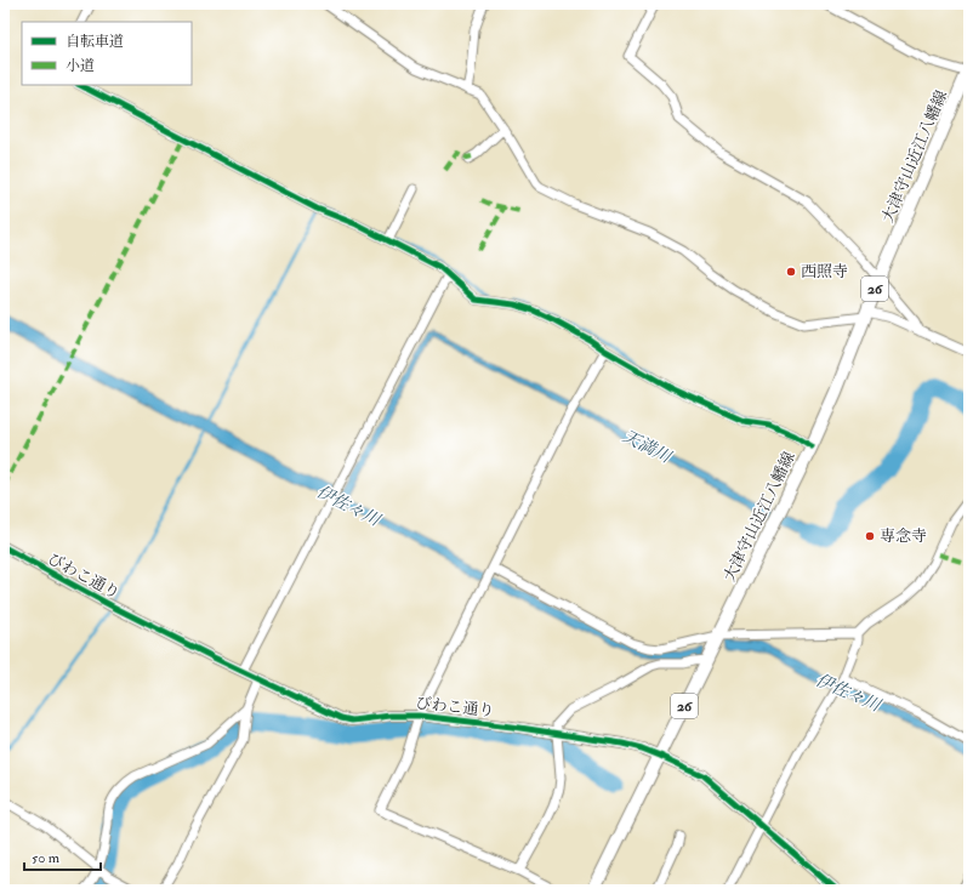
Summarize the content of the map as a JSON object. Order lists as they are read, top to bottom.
{
  "streets": {
    "main road": ["大津守山近江八幡線", "26"],
    "street": ["びわこ通り"]
  },
  "crossings": [
    ["大津守山近江八幡線", "びわこ通り"]
  ],
  "water": ["天満川", "伊佐々川"],
  "places": ["西照寺", "専念寺"],
  "legend": ["自転車道", "小道"],
  "scale_bar": "50 m"
}
